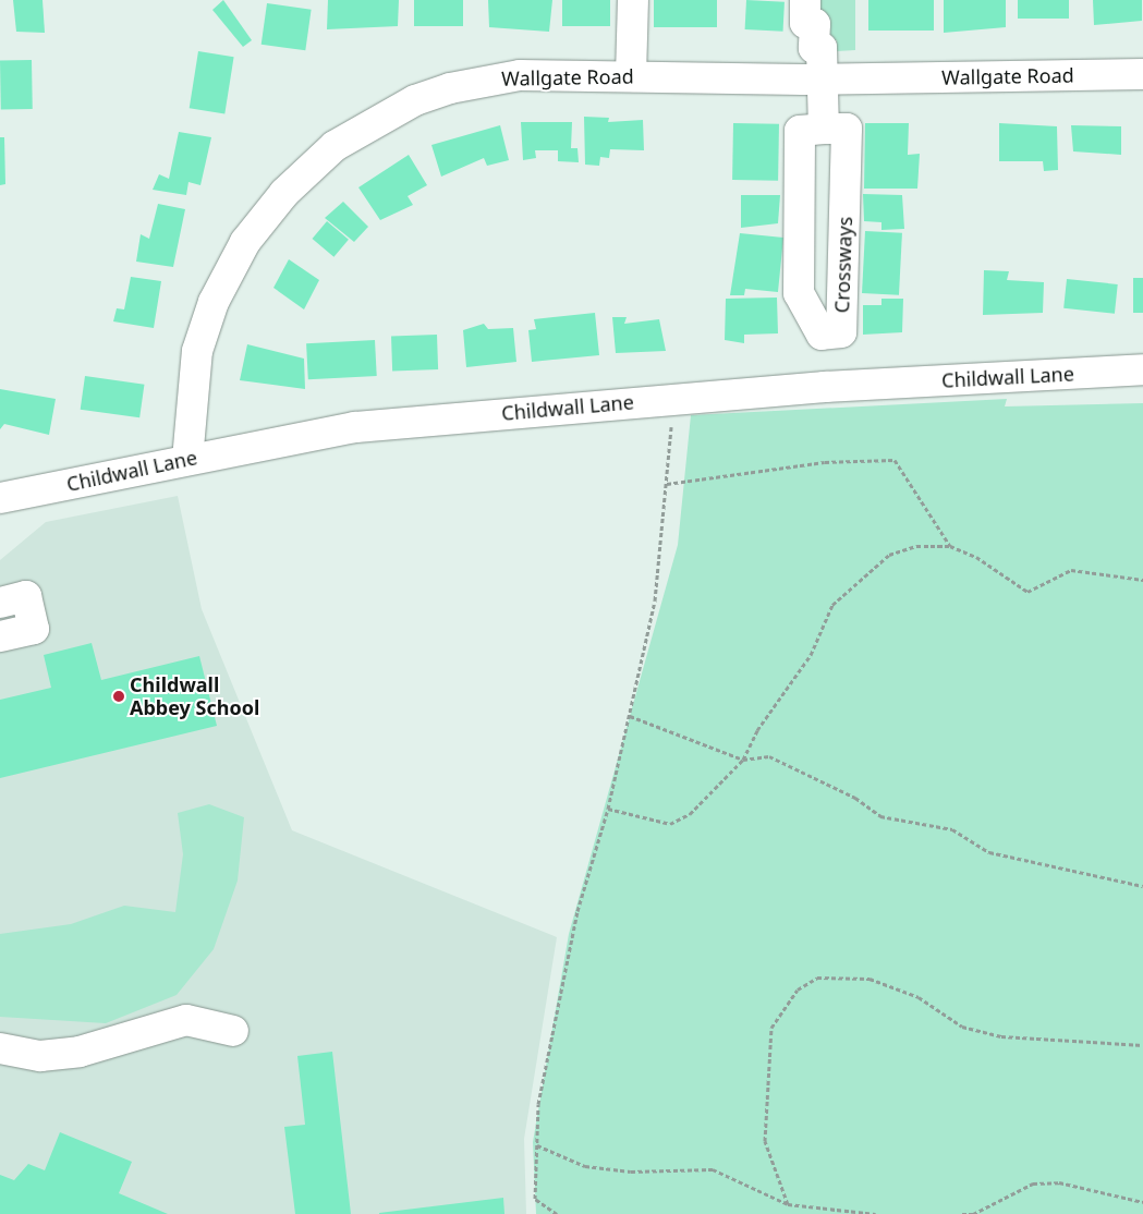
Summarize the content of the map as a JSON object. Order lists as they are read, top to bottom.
{
  "streets": {
    "street": ["Wallgate Road", "Crossways", "Childwall Lane"]
  },
  "crossings": [
    ["Wallgate Road", "Childwall Lane"]
  ],
  "places": ["Childwall Abbey School"]
}
